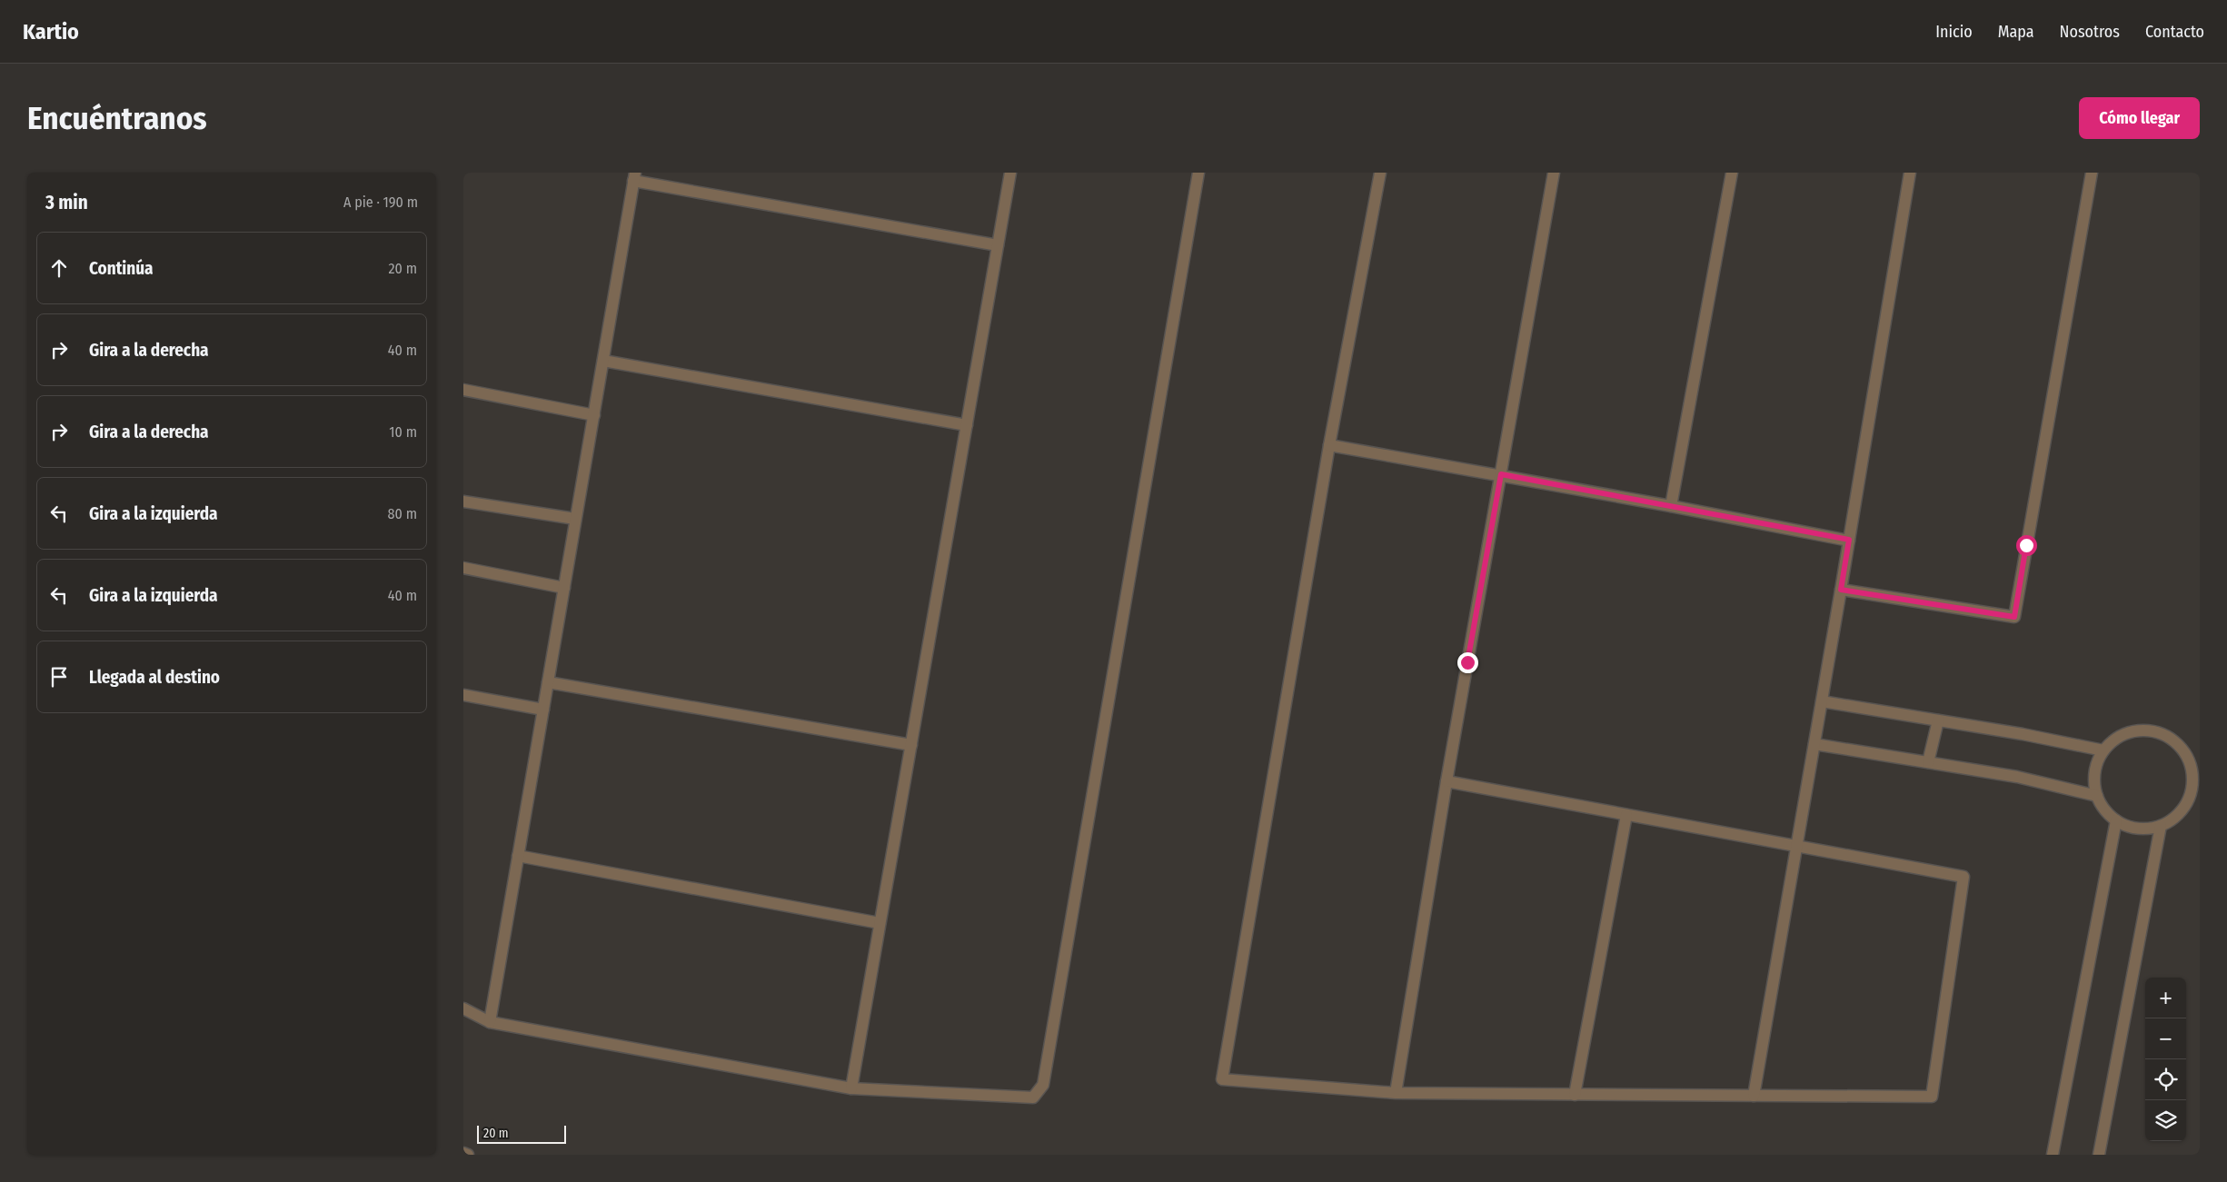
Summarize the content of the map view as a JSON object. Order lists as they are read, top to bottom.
{
  "scale_bar": "20 m",
  "page": {
    "header": "Kartio",
    "nav": [
      "Inicio",
      "Mapa",
      "Nosotros",
      "Contacto"
    ],
    "buttons": "Cómo llegar",
    "title": "Encuéntranos",
    "heading": ["3 min", "A pie · 190 m"],
    "list": [
      ["Continúa", "20 m"],
      ["Gira a la derecha", "40 m"],
      ["Gira a la derecha", "10 m"],
      ["Gira a la izquierda", "80 m"],
      ["Gira a la izquierda", "40 m"],
      "Llegada al destino"
    ],
    "map_buttons": ["+", "−"],
    "scale": "20 m"
  }
}
